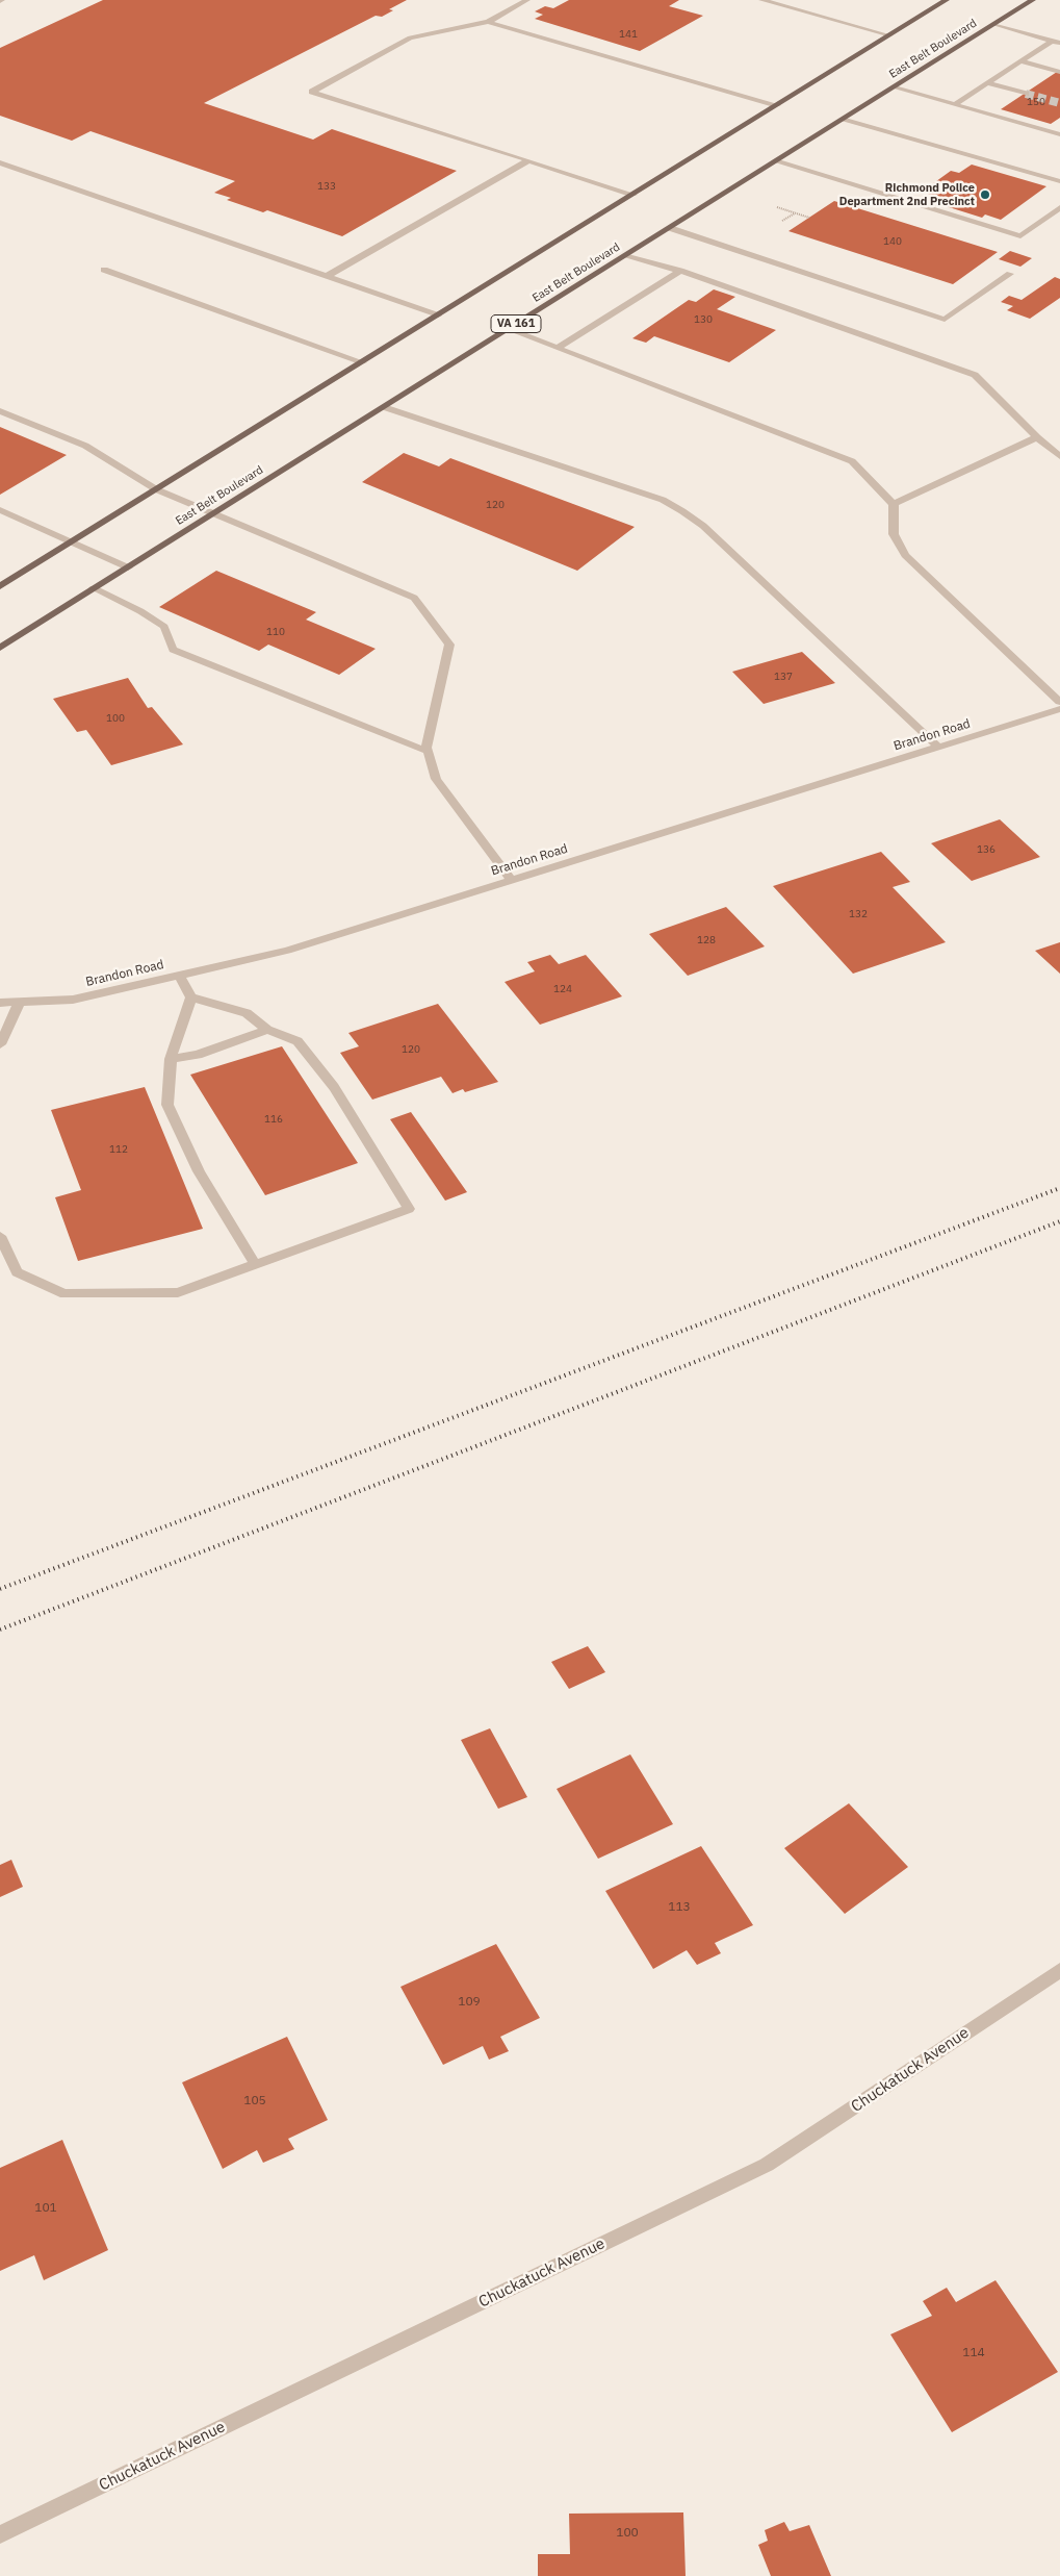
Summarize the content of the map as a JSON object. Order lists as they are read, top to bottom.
{
  "streets": {
    "main road": ["East Belt Boulevard", "VA 161"],
    "street": ["Brandon Road", "Chuckatuck Avenue"]
  },
  "places": ["Richmond Police Department 2nd Precinct"],
  "house_numbers": [
    "141",
    "150",
    "133",
    "140",
    "130",
    "120",
    "110",
    "137",
    "100",
    "136",
    "132",
    "128",
    "124",
    "120",
    "116",
    "112",
    "113",
    "109",
    "105",
    "101",
    "114",
    "100"
  ]
}
